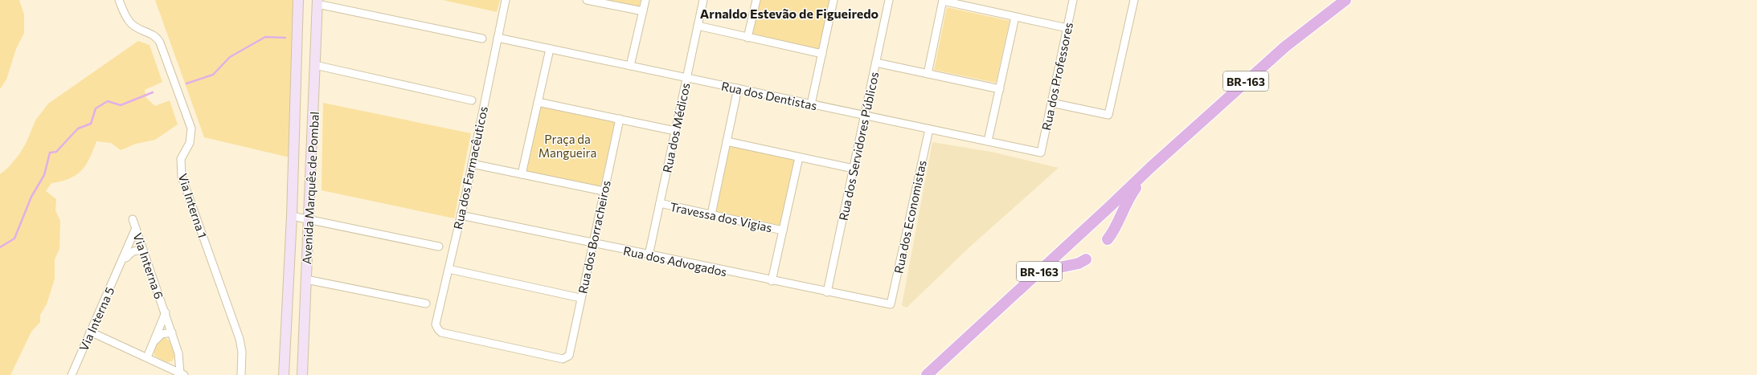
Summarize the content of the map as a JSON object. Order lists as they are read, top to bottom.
{
  "streets": {
    "highway": ["BR-163"],
    "main road": ["Avenida Marquês de Pombal"],
    "street": [
      "Rua dos Professores",
      "Rua dos Dentistas",
      "Rua dos Médicos",
      "Rua dos Servidores Públicos",
      "Rua dos Farmacêuticos",
      "Via Interna 1",
      "Travessa dos Vigias",
      "Rua dos Economistas",
      "Rua dos Borracheiros",
      "Rua dos Advogados",
      "Via Interna 6",
      "Via Interna 5"
    ]
  },
  "crossings": [
    ["Rua dos Professores", "Rua dos Dentistas"],
    ["Rua dos Dentistas", "Rua dos Médicos"],
    ["Rua dos Dentistas", "Rua dos Servidores Públicos"],
    ["Rua dos Dentistas", "Rua dos Farmacêuticos"],
    ["Rua dos Dentistas", "Rua dos Economistas"],
    ["Rua dos Médicos", "Travessa dos Vigias"],
    ["Rua dos Médicos", "Rua dos Advogados"],
    ["Rua dos Servidores Públicos", "Rua dos Advogados"],
    ["Rua dos Farmacêuticos", "Rua dos Borracheiros"],
    ["Rua dos Farmacêuticos", "Rua dos Advogados"],
    ["Rua dos Economistas", "Rua dos Advogados"],
    ["Rua dos Borracheiros", "Rua dos Advogados"],
    ["Via Interna 6", "Via Interna 5"]
  ],
  "districts": ["Arnaldo Estevão de Figueiredo"],
  "parks": ["Praça da Mangueira"]
}
